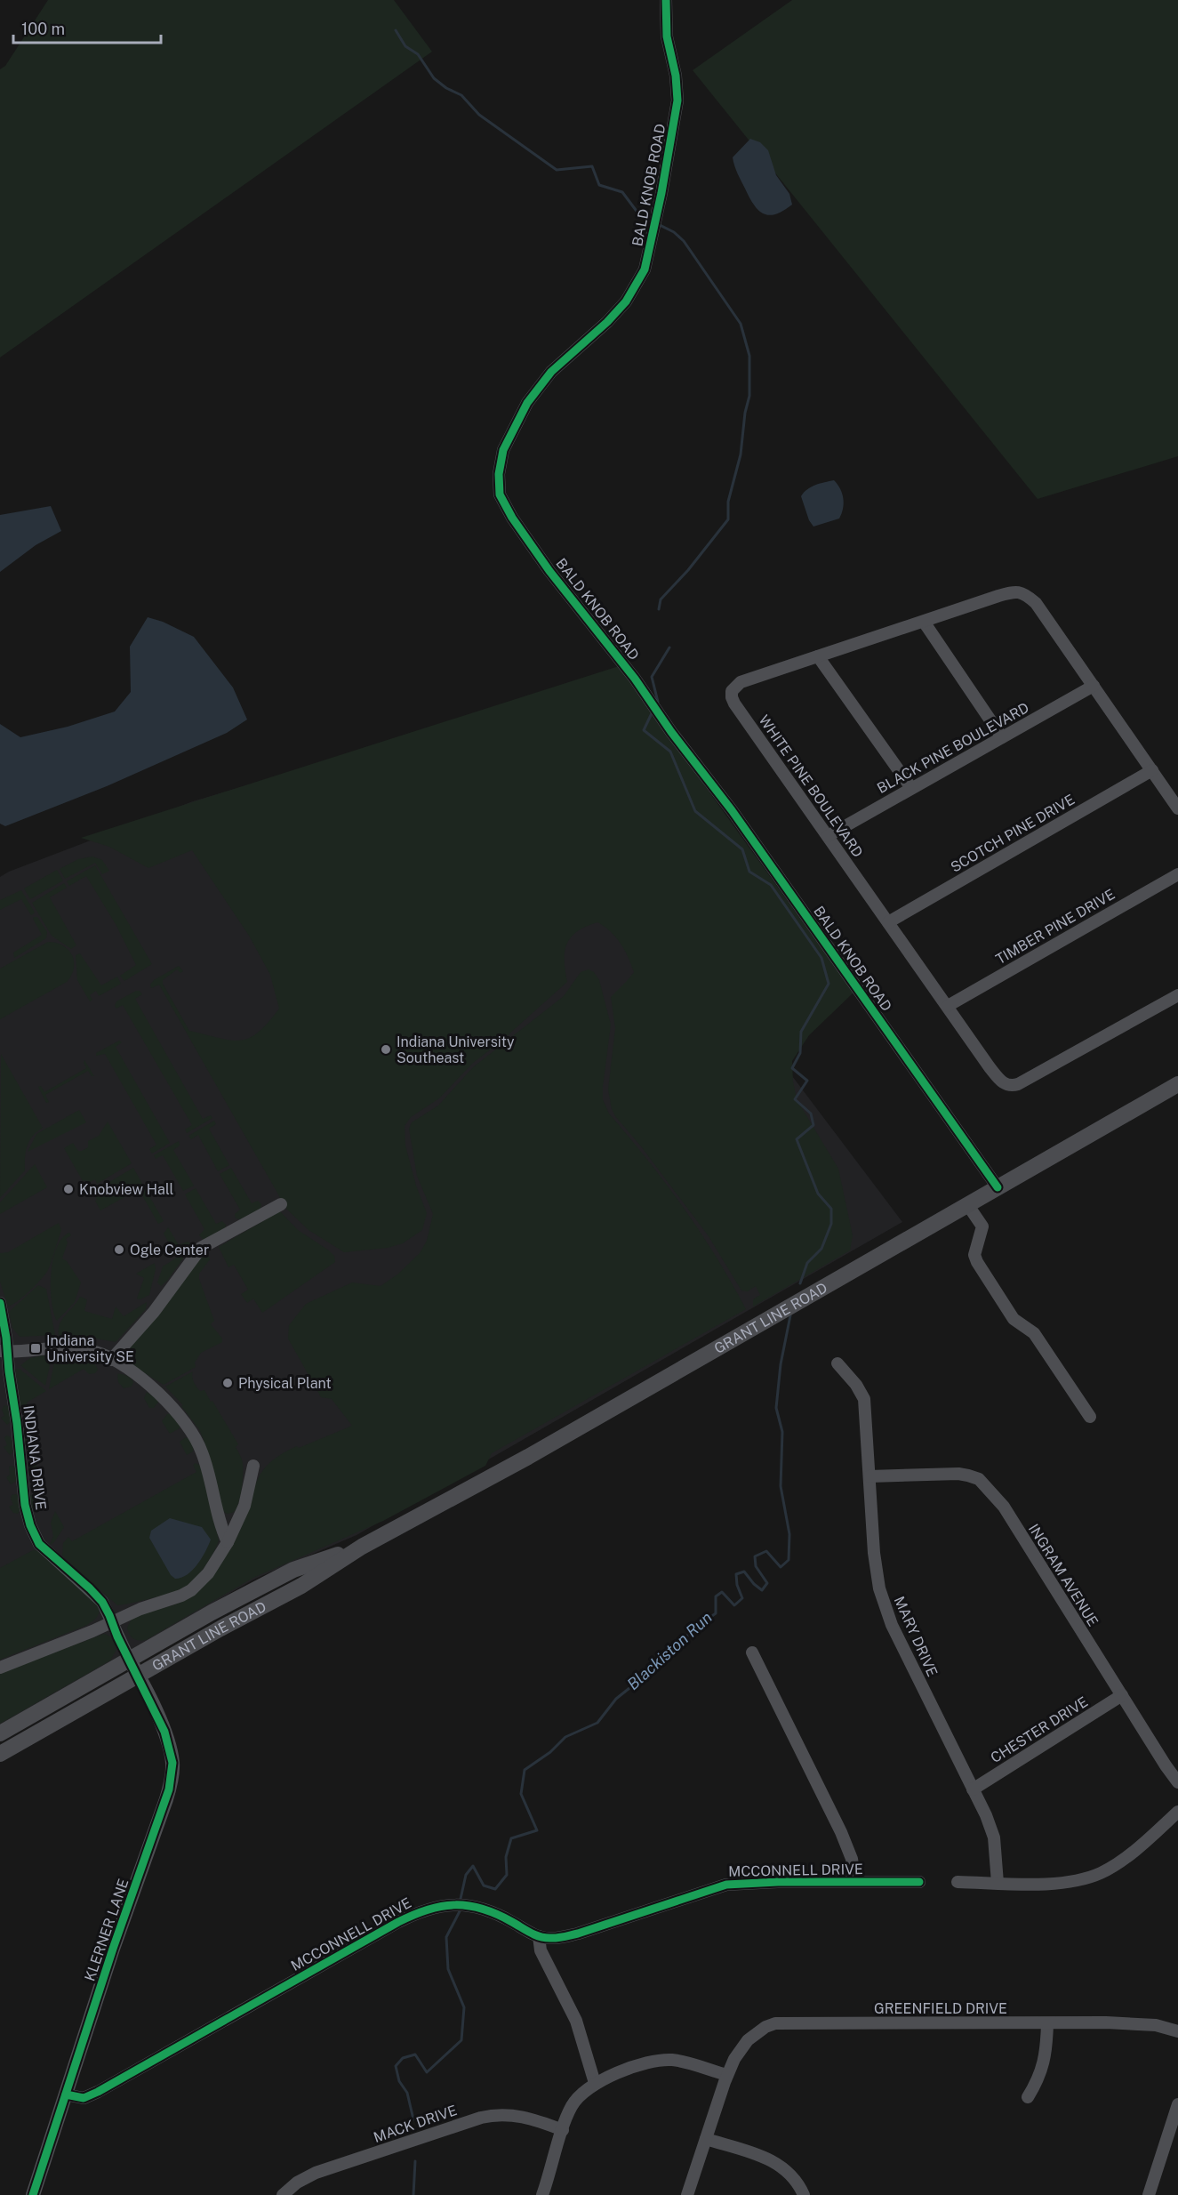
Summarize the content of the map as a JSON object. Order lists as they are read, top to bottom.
{
  "streets": {
    "main road": ["GRANT LINE ROAD"],
    "street": [
      "BALD KNOB ROAD",
      "BLACK PINE BOULEVARD",
      "WHITE PINE BOULEVARD",
      "SCOTCH PINE DRIVE",
      "TIMBER PINE DRIVE",
      "INDIANA DRIVE",
      "INGRAM AVENUE",
      "MARY DRIVE",
      "CHESTER DRIVE",
      "MCCONNELL DRIVE",
      "KLERNER LANE",
      "GREENFIELD DRIVE",
      "MACK DRIVE"
    ]
  },
  "crossings": [
    ["BALD KNOB ROAD", "GRANT LINE ROAD"],
    ["BLACK PINE BOULEVARD", "WHITE PINE BOULEVARD"],
    ["WHITE PINE BOULEVARD", "SCOTCH PINE DRIVE"],
    ["WHITE PINE BOULEVARD", "TIMBER PINE DRIVE"],
    ["GRANT LINE ROAD", "INDIANA DRIVE"],
    ["GRANT LINE ROAD", "KLERNER LANE"],
    ["INDIANA DRIVE", "KLERNER LANE"],
    ["INGRAM AVENUE", "MARY DRIVE"],
    ["INGRAM AVENUE", "CHESTER DRIVE"],
    ["MARY DRIVE", "CHESTER DRIVE"],
    ["MCCONNELL DRIVE", "KLERNER LANE"]
  ],
  "water": ["Blackiston Run"],
  "places": {
    "other": [
      "Indiana University Southeast",
      "Knobview Hall",
      "Ogle Center",
      "Physical Plant"
    ],
    "transit": ["Indiana University SE"]
  },
  "scale_bar": "100 m"
}
